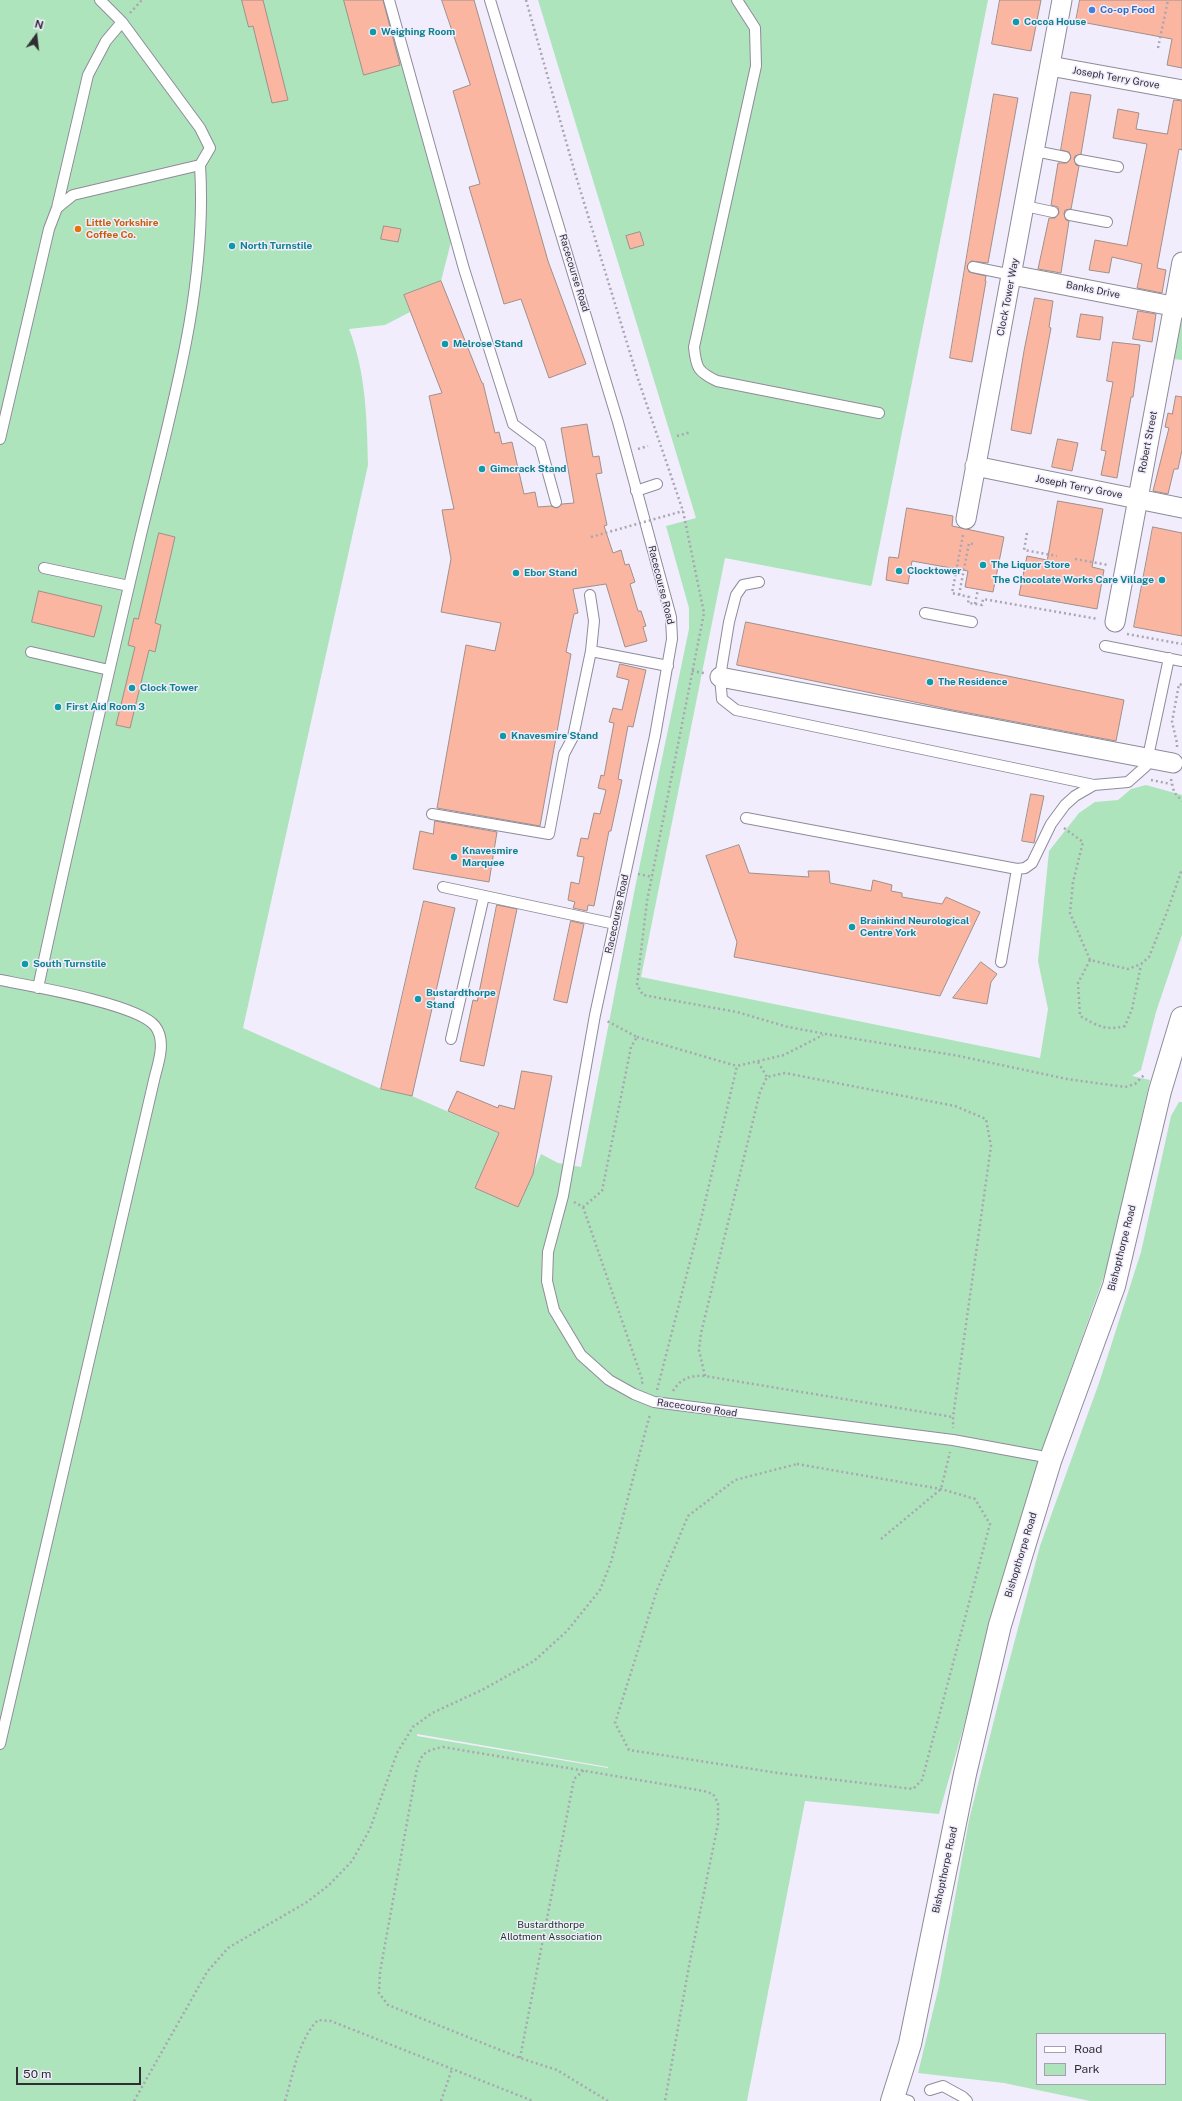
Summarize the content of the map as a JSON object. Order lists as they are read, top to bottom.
{
  "streets": {
    "street": [
      "Joseph Terry Grove",
      "Banks Drive",
      "Clock Tower Way",
      "Robert Street",
      "Bishopthorpe Road"
    ],
    "lane": ["Racecourse Road"]
  },
  "crossings": [
    ["Joseph Terry Grove", "Clock Tower Way"],
    ["Joseph Terry Grove", "Robert Street"],
    ["Racecourse Road", "Bishopthorpe Road"],
    ["Banks Drive", "Clock Tower Way"],
    ["Banks Drive", "Robert Street"]
  ],
  "parks": ["Bustardthorpe Allotment Association"],
  "places": [
    "Co-op Food",
    "Cocoa House",
    "Weighing Room",
    "Little Yorkshire Coffee Co.",
    "North Turnstile",
    "Melrose Stand",
    "Gimcrack Stand",
    "The Liquor Store",
    "Clocktower",
    "Ebor Stand",
    "The Chocolate Works Care Village",
    "The Residence",
    "Clock Tower",
    "First Aid Room 3",
    "Knavesmire Stand",
    "Knavesmire Marquee",
    "Brainkind Neurological Centre York",
    "South Turnstile",
    "Bustardthorpe Stand"
  ],
  "legend": ["Road", "Park"],
  "scale_bar": "50 m",
  "north": "top"
}
